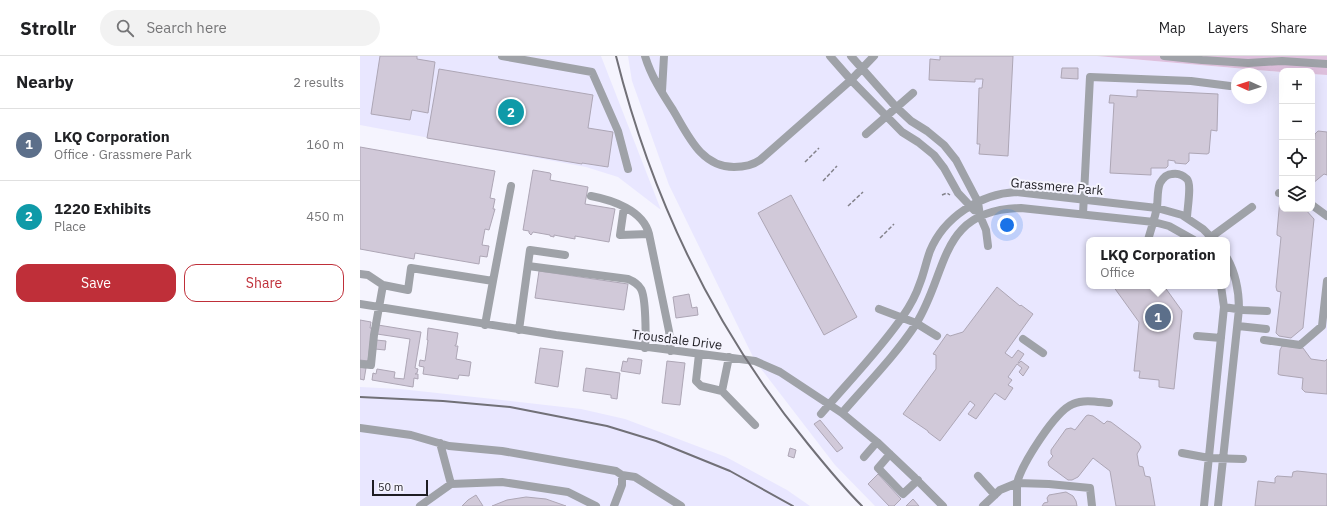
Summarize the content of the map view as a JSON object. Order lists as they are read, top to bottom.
{
  "streets": {
    "street": ["Grassmere Park", "Trousdale Drive"]
  },
  "crossings": [
    ["Grassmere Park", "Trousdale Drive"]
  ],
  "scale_bar": "50 m",
  "north": "left",
  "page": {
    "header": "Strollr",
    "search": "Search here",
    "nav": ["Map", "Layers", "Share"],
    "heading": ["Nearby", "2 results"],
    "map_buttons": ["+", "−"],
    "pins": ["2", "1"],
    "list": [
      {
        "mark": "1",
        "name": "LKQ Corporation",
        "note": "Office · Grassmere Park",
        "value": "160 m"
      },
      {
        "mark": "2",
        "name": "1220 Exhibits",
        "note": "Place",
        "value": "450 m"
      }
    ],
    "popup": ["LKQ Corporation", "Office"],
    "buttons": ["Save", "Share"],
    "scale": "50 m"
  }
}
